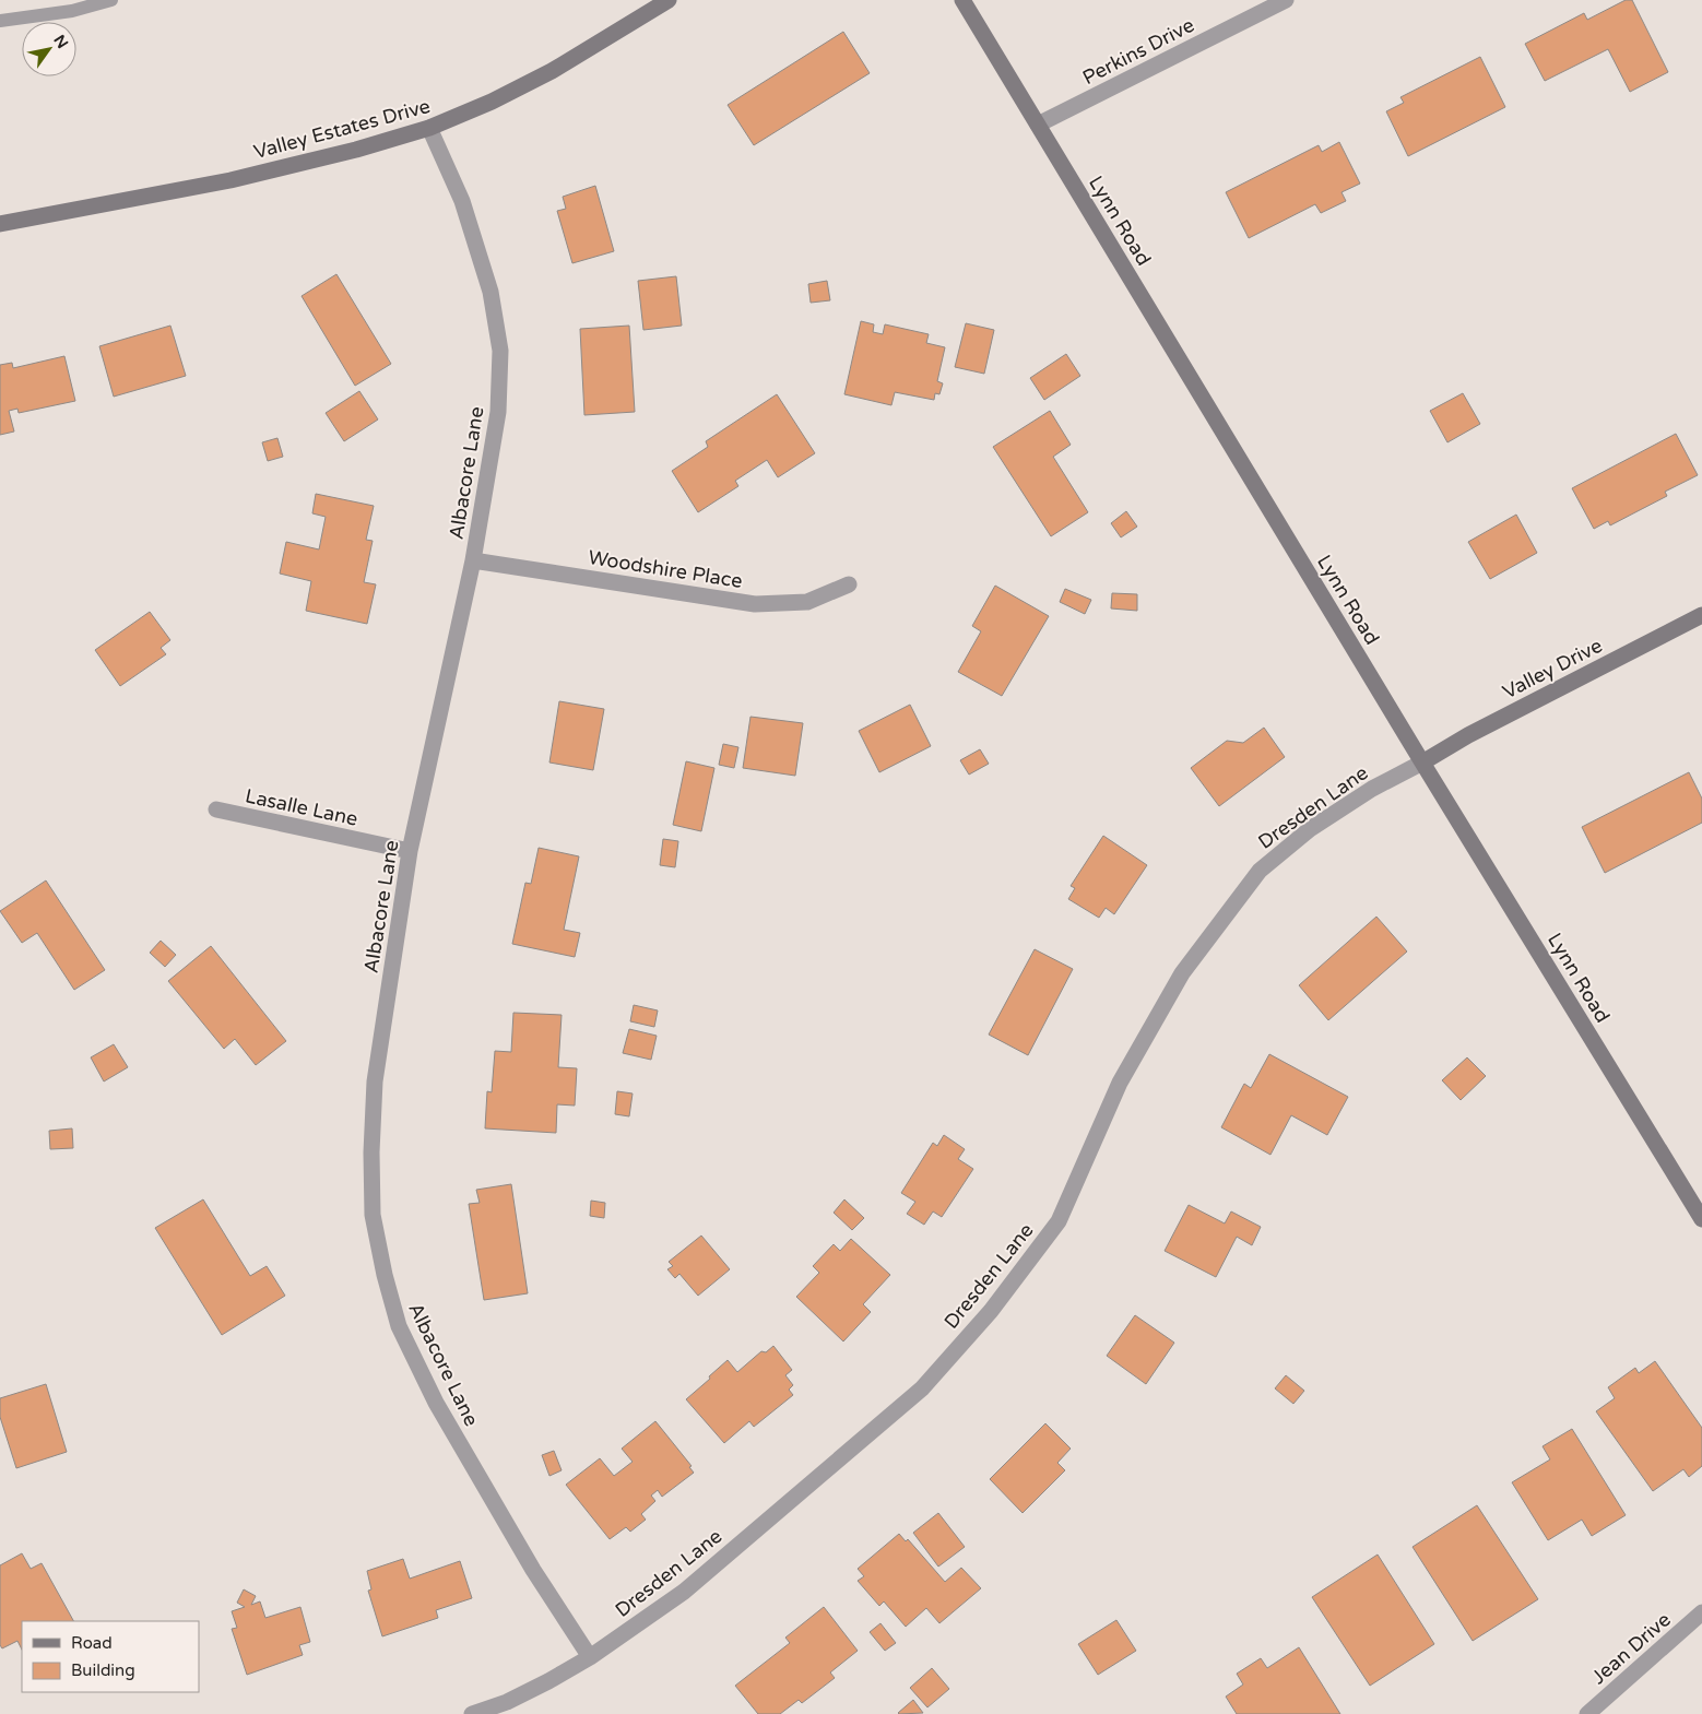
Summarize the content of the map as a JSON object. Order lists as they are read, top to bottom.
{
  "streets": {
    "main road": ["Valley Estates Drive", "Lynn Road", "Valley Drive"],
    "street": [
      "Perkins Drive",
      "Albacore Lane",
      "Woodshire Place",
      "Lasalle Lane",
      "Dresden Lane",
      "Jean Drive"
    ]
  },
  "crossings": [
    ["Perkins Drive", "Lynn Road"],
    ["Valley Estates Drive", "Albacore Lane"],
    ["Lynn Road", "Valley Drive"],
    ["Lynn Road", "Dresden Lane"],
    ["Albacore Lane", "Woodshire Place"],
    ["Albacore Lane", "Lasalle Lane"],
    ["Albacore Lane", "Dresden Lane"],
    ["Valley Drive", "Dresden Lane"]
  ],
  "legend": ["Road", "Building"],
  "north": "top right"
}
